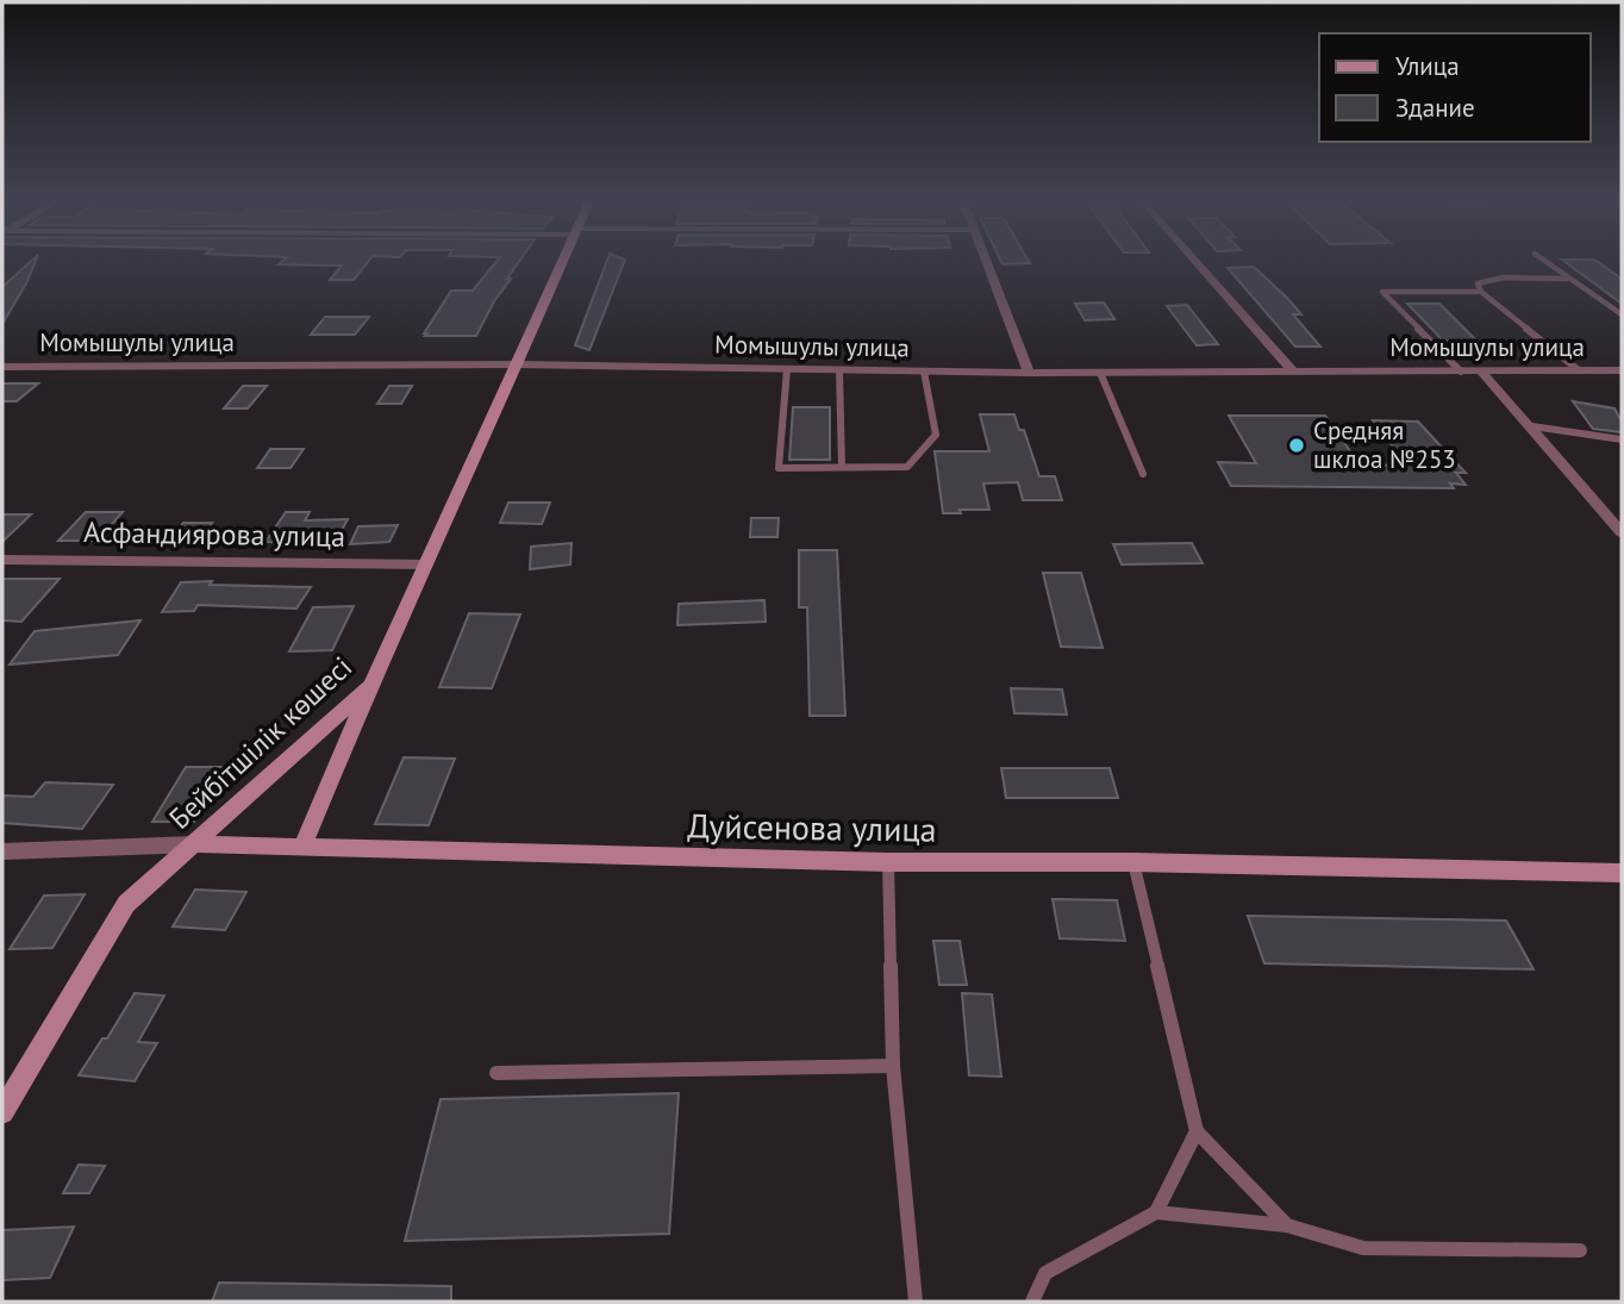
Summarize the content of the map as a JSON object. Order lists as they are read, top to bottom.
{
  "streets": {
    "street": [
      "Момышулы улица",
      "Асфандиярова улица",
      "Бейбітшілік көшесі",
      "Дуйсенова улица"
    ]
  },
  "crossings": [
    ["Момышулы улица", "Бейбітшілік көшесі"],
    ["Асфандиярова улица", "Бейбітшілік көшесі"],
    ["Бейбітшілік көшесі", "Дуйсенова улица"]
  ],
  "places": ["Средняя шклоа №253"],
  "legend": ["Улица", "Здание"]
}
